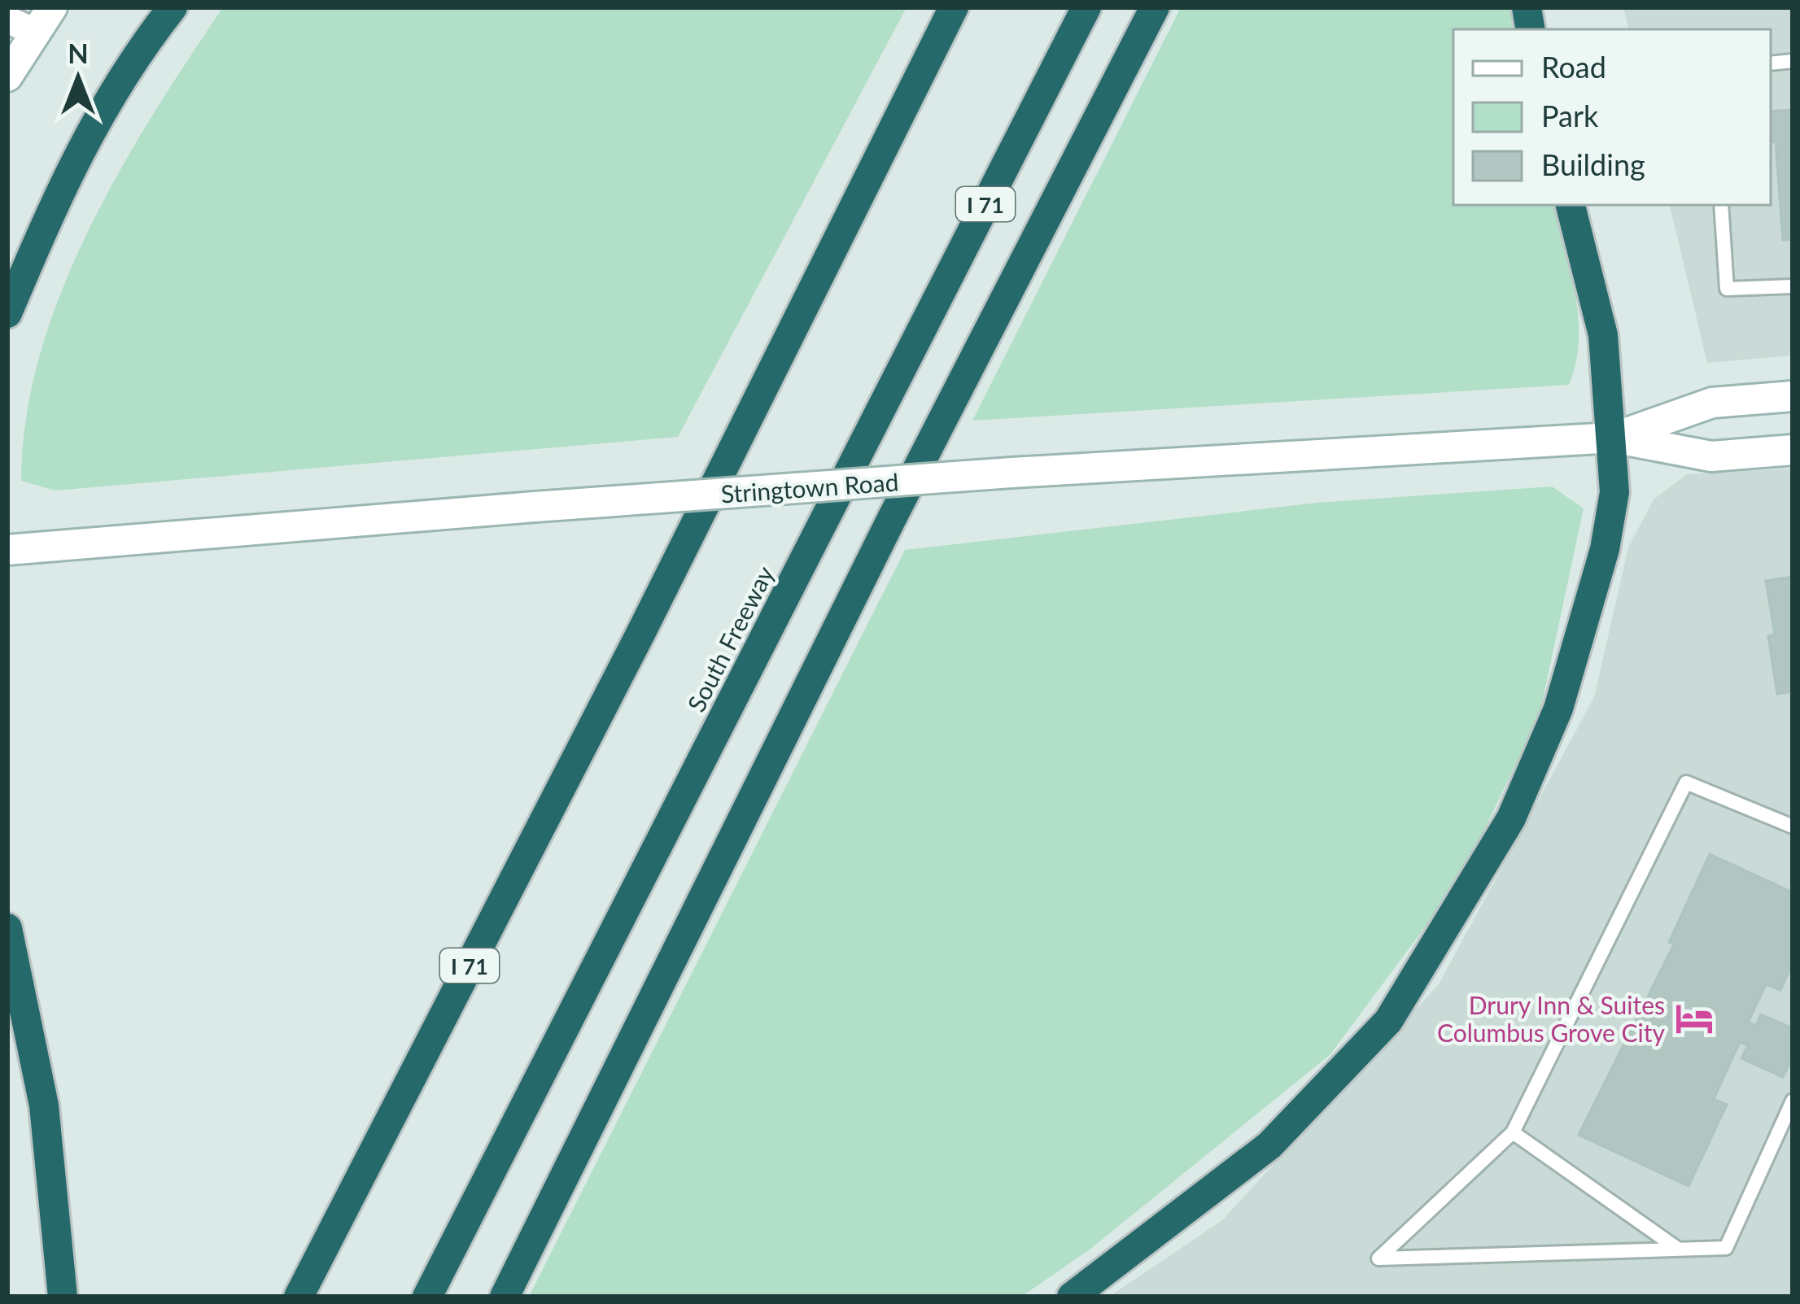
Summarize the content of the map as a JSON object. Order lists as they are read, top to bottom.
{
  "streets": {
    "highway": ["I 71", "South Freeway"],
    "main road": ["Stringtown Road"]
  },
  "places": {
    "hotel": ["Drury Inn & Suites Columbus Grove City"]
  },
  "legend": ["Road", "Park", "Building"],
  "north": "top"
}
